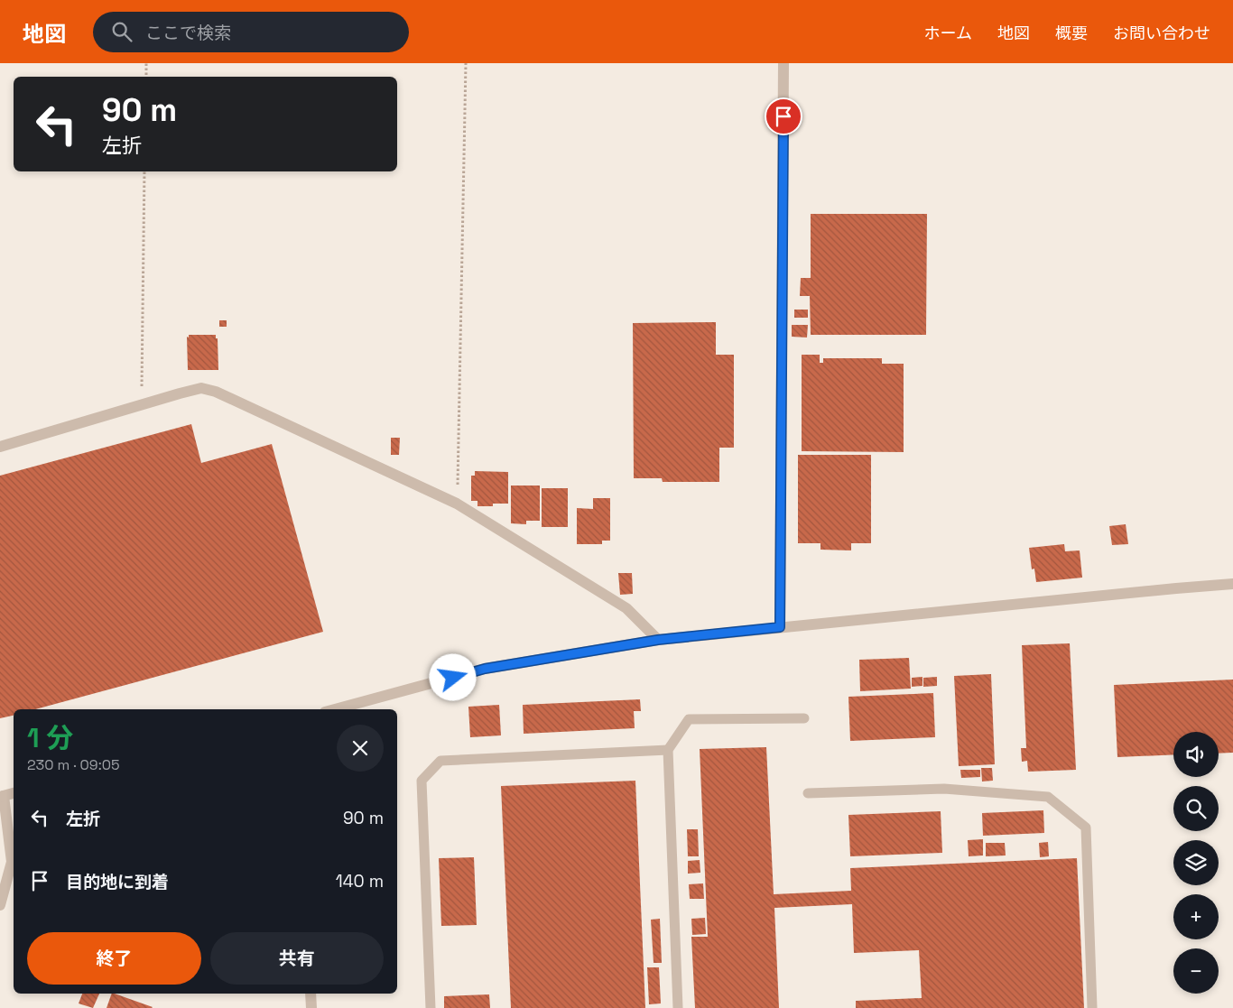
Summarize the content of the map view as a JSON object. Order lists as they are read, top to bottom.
{
  "page": {
    "header": "地図",
    "search": "ここで検索",
    "nav": [
      "ホーム",
      "地図",
      "概要",
      "お問い合わせ"
    ],
    "turn": ["90 m", "左折"],
    "heading": ["1 分", "230 m · 09:05"],
    "map_buttons": ["+", "−"],
    "list": [
      {
        "name": "左折",
        "value": "90 m"
      },
      {
        "name": "目的地に到着",
        "value": "140 m"
      }
    ],
    "buttons": ["終了", "共有"]
  }
}
